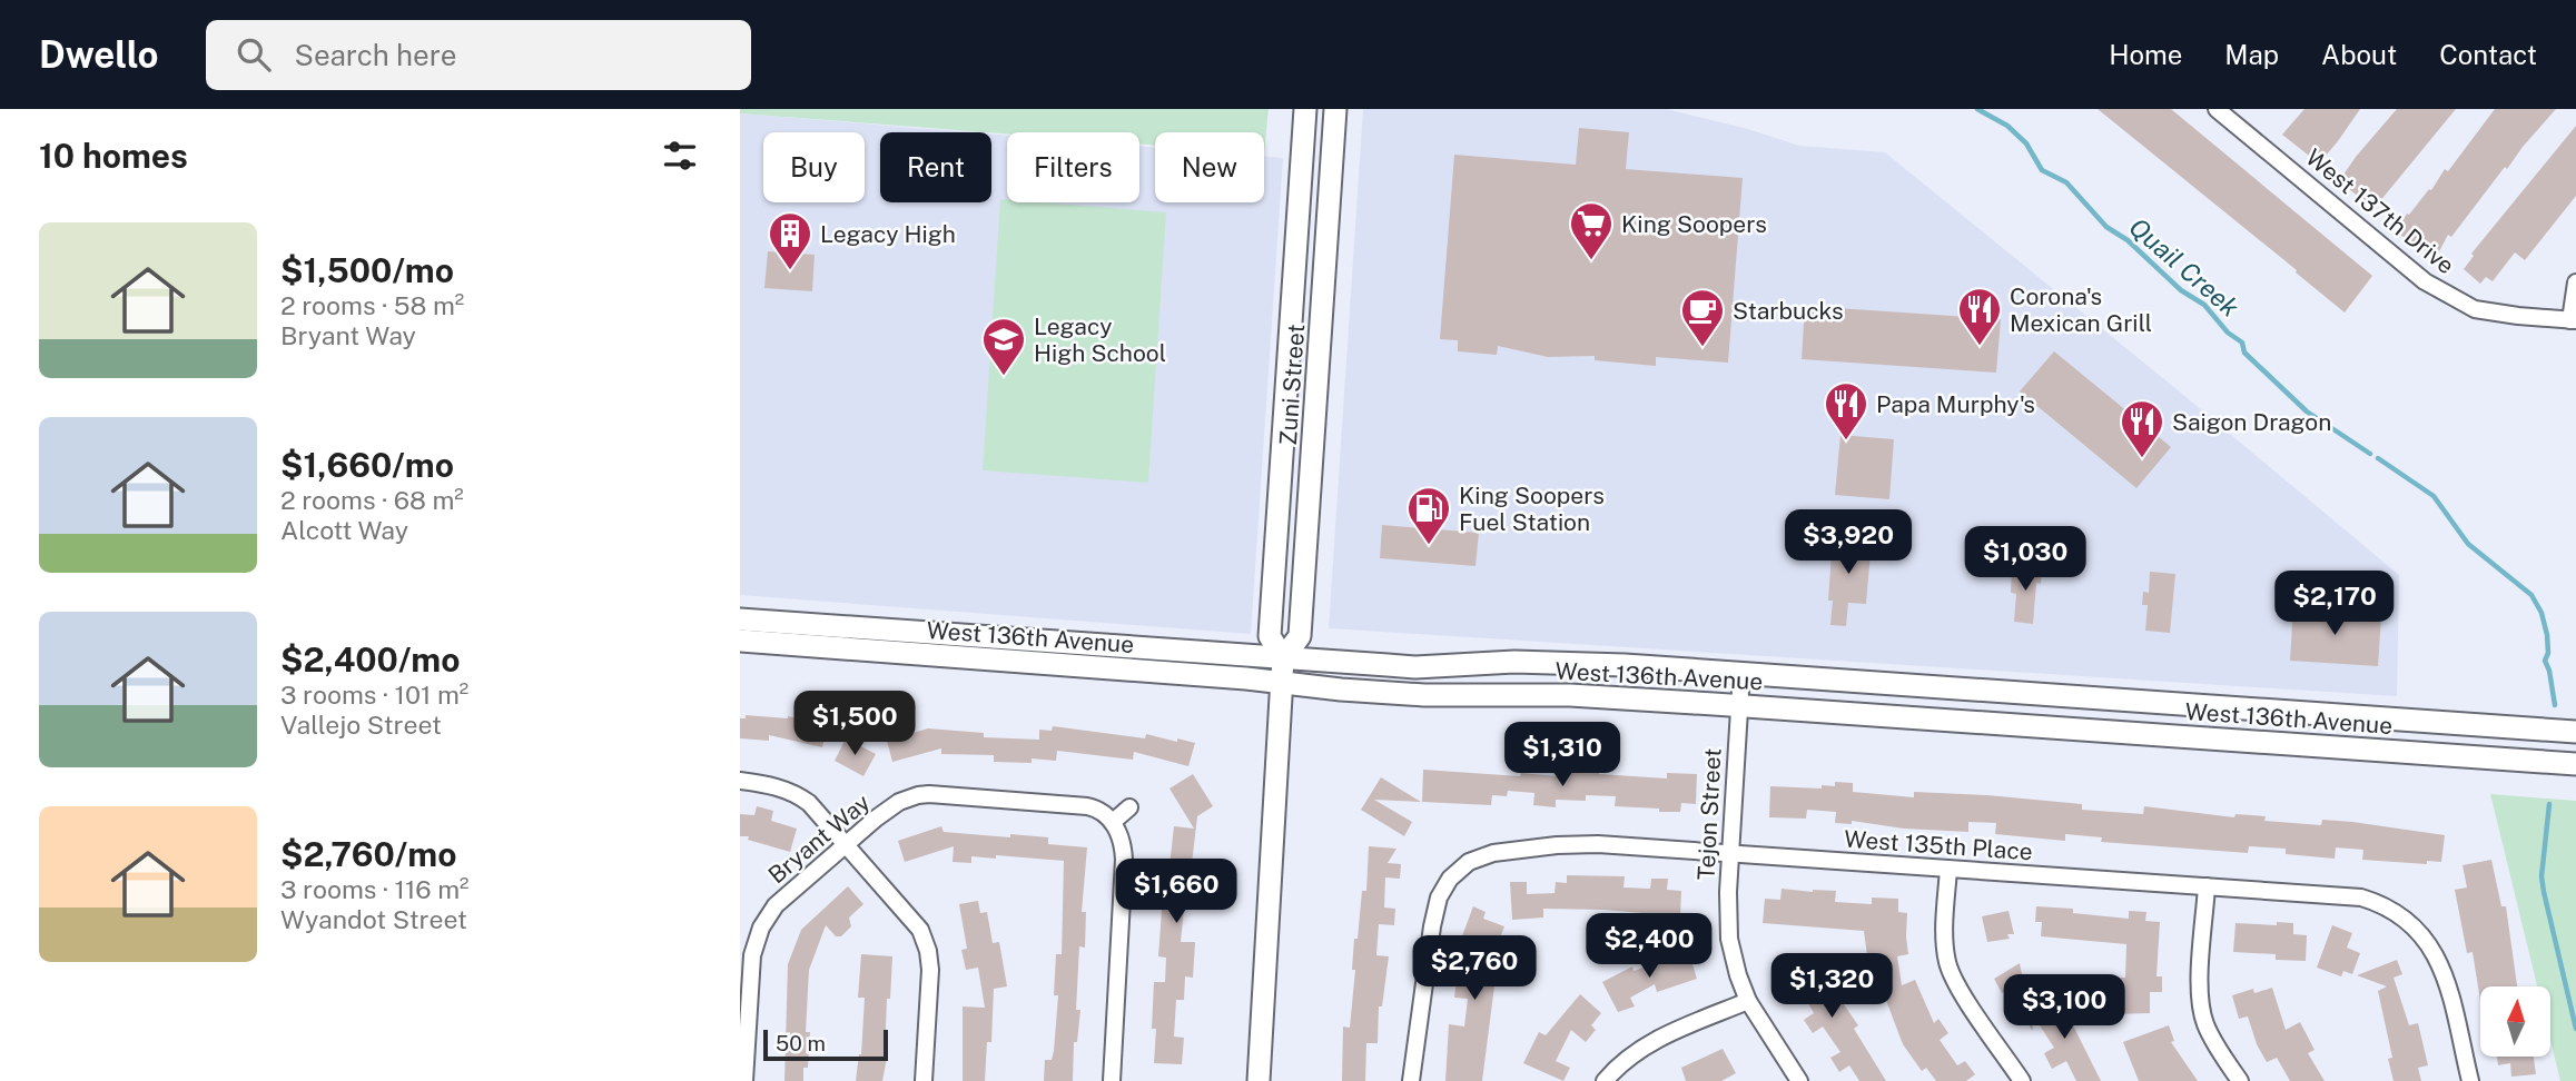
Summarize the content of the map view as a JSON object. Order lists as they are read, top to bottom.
{
  "streets": {
    "main road": ["Zuni Street", "West 136th Avenue"],
    "street": [
      "West 137th Drive",
      "Tejon Street",
      "Bryant Way",
      "West 135th Place"
    ]
  },
  "crossings": [
    ["Zuni Street", "West 136th Avenue"],
    ["West 136th Avenue", "Tejon Street"],
    ["Tejon Street", "West 135th Place"]
  ],
  "water": ["Quail Creek"],
  "places": {
    "supermarket": ["King Soopers"],
    "building": ["Legacy High"],
    "restaurant": ["Corona's Mexican Grill", "Papa Murphy's", "Saigon Dragon"],
    "cafe": ["Starbucks"],
    "school or university": ["Legacy High School"],
    "fuel station": ["King Soopers Fuel Station"]
  },
  "scale_bar": "50 m",
  "north": "top",
  "page": {
    "header": "Dwello",
    "search": "Search here",
    "nav": [
      "Home",
      "Map",
      "About",
      "Contact"
    ],
    "heading": "10 homes",
    "chip": [
      "Buy",
      "Rent",
      "Filters",
      "New"
    ],
    "list": [
      {
        "name": "$1,500/mo",
        "note": "2 rooms · 58 m² · Bryant Way"
      },
      {
        "name": "$1,660/mo",
        "note": "2 rooms · 68 m² · Alcott Way"
      },
      {
        "name": "$2,400/mo",
        "note": "3 rooms · 101 m² · Vallejo Street"
      },
      {
        "name": "$2,760/mo",
        "note": "3 rooms · 116 m² · Wyandot Street"
      }
    ],
    "price": [
      "$3,920",
      "$1,030",
      "$2,170",
      "$1,500",
      "$1,310",
      "$1,660",
      "$2,400",
      "$2,760",
      "$1,320",
      "$3,100"
    ],
    "scale": "50 m"
  }
}
